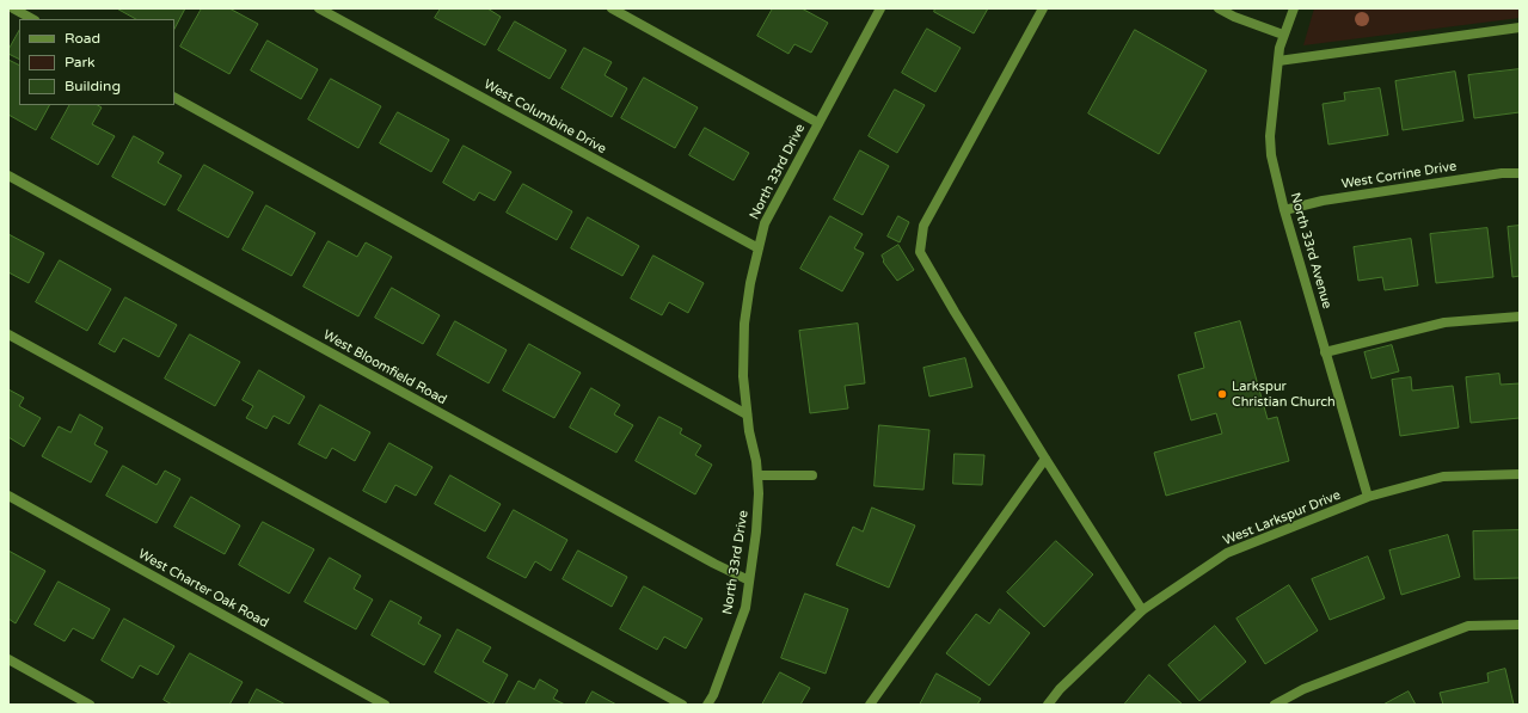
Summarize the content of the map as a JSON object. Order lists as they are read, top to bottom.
{
  "streets": {
    "street": [
      "West Columbine Drive",
      "North 33rd Drive",
      "West Corrine Drive",
      "North 33rd Avenue",
      "West Bloomfield Road",
      "West Larkspur Drive",
      "West Charter Oak Road"
    ]
  },
  "crossings": [
    ["West Columbine Drive", "North 33rd Drive"],
    ["North 33rd Drive", "West Bloomfield Road"],
    ["West Corrine Drive", "North 33rd Avenue"],
    ["North 33rd Avenue", "West Larkspur Drive"]
  ],
  "places": ["Larkspur Christian Church"],
  "legend": ["Road", "Park", "Building"]
}
